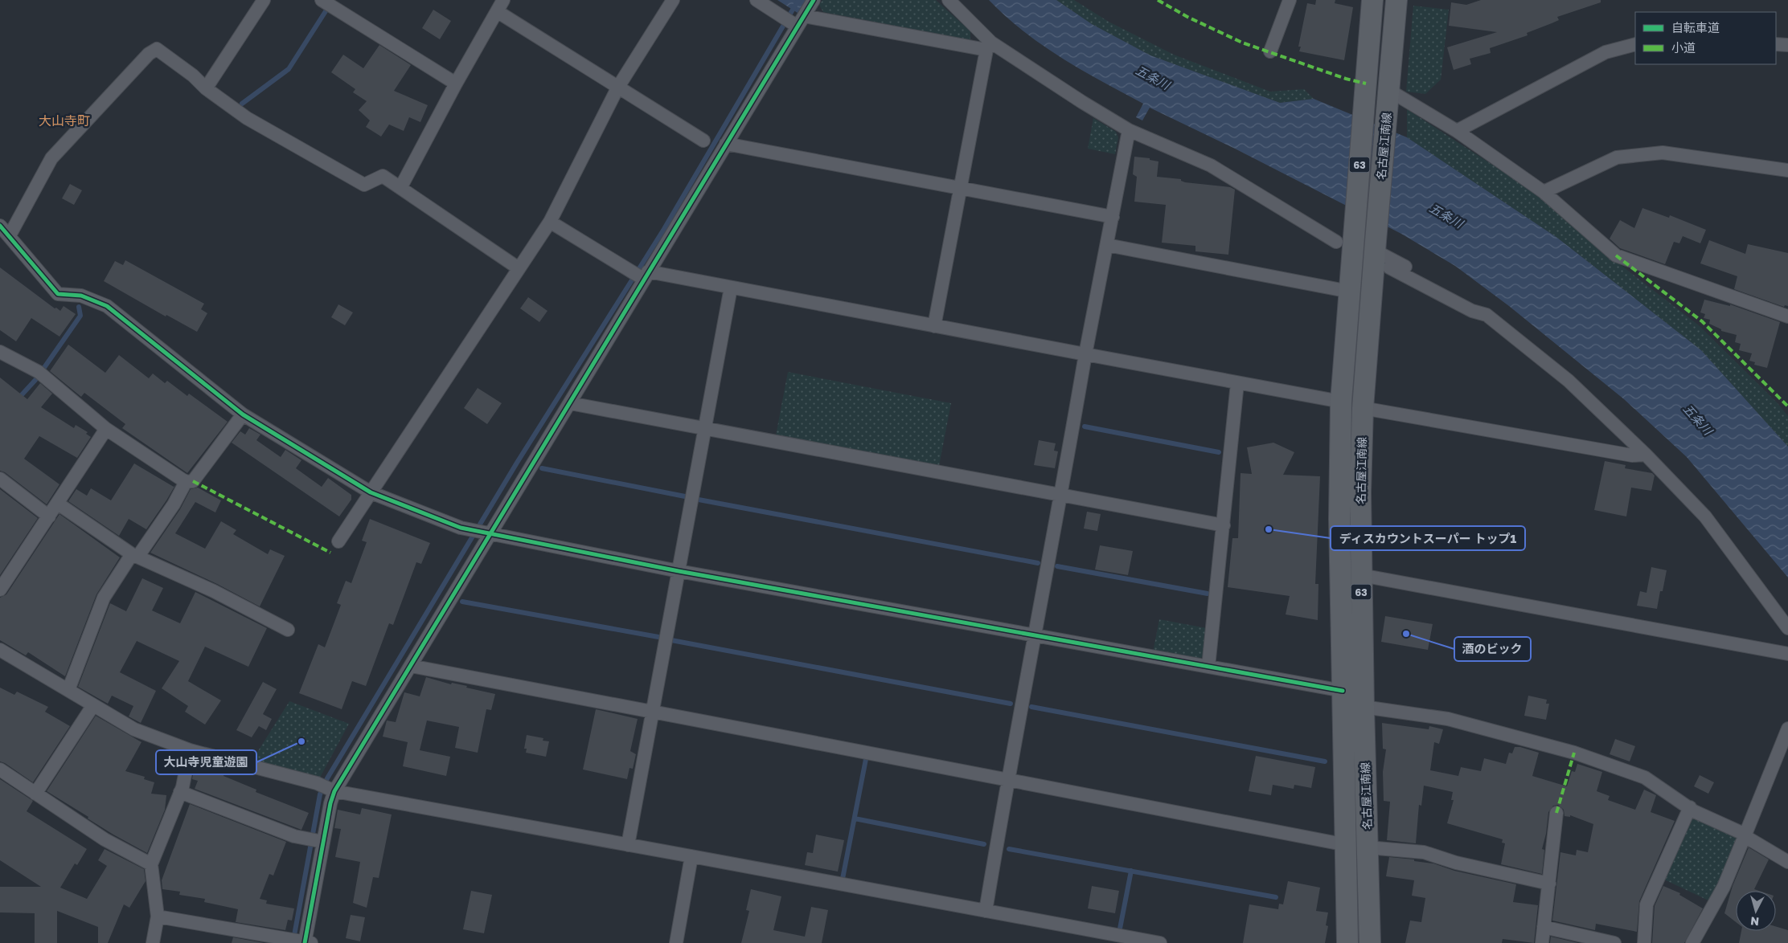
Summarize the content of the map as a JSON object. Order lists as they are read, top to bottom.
{
  "streets": {
    "main road": ["名古屋江南線", "63"]
  },
  "districts": ["大山寺町"],
  "water": ["五条川"],
  "places": ["ディスカウントスーパー トップ1", "酒のビック", "大山寺児童遊園"],
  "legend": ["自転車道", "小道"],
  "north": "bottom"
}
